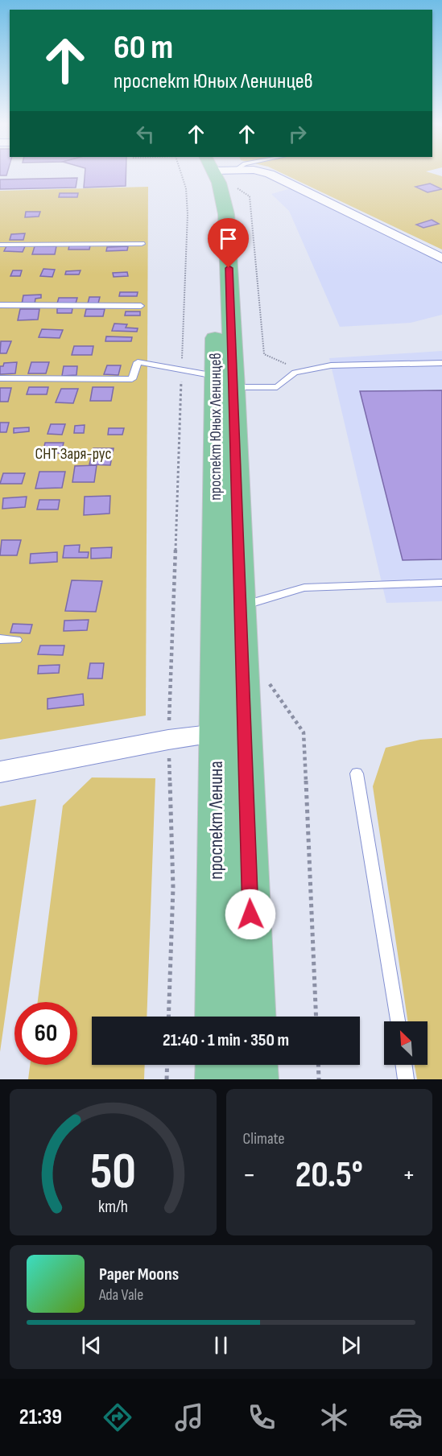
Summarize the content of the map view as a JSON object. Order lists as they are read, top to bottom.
{
  "streets": {
    "main road": ["проспект Юных Ленинцев", "проспект Ленина"]
  },
  "crossings": [
    ["проспект Юных Ленинцев", "проспект Ленина"]
  ],
  "parks": ["СНТ Заря-рус"],
  "north": "top left",
  "page": {
    "turn": ["60 m", "проспект Юных Ленинцев"],
    "limit": "60",
    "trip": "21:40 · 1 min · 350 m",
    "tile": "Climate",
    "heat": ["−", "20.5°", "+"],
    "song": ["Paper Moons", "Ada Vale"],
    "tabs": "21:39",
    "gauge": ["50", "km/h"]
  }
}
